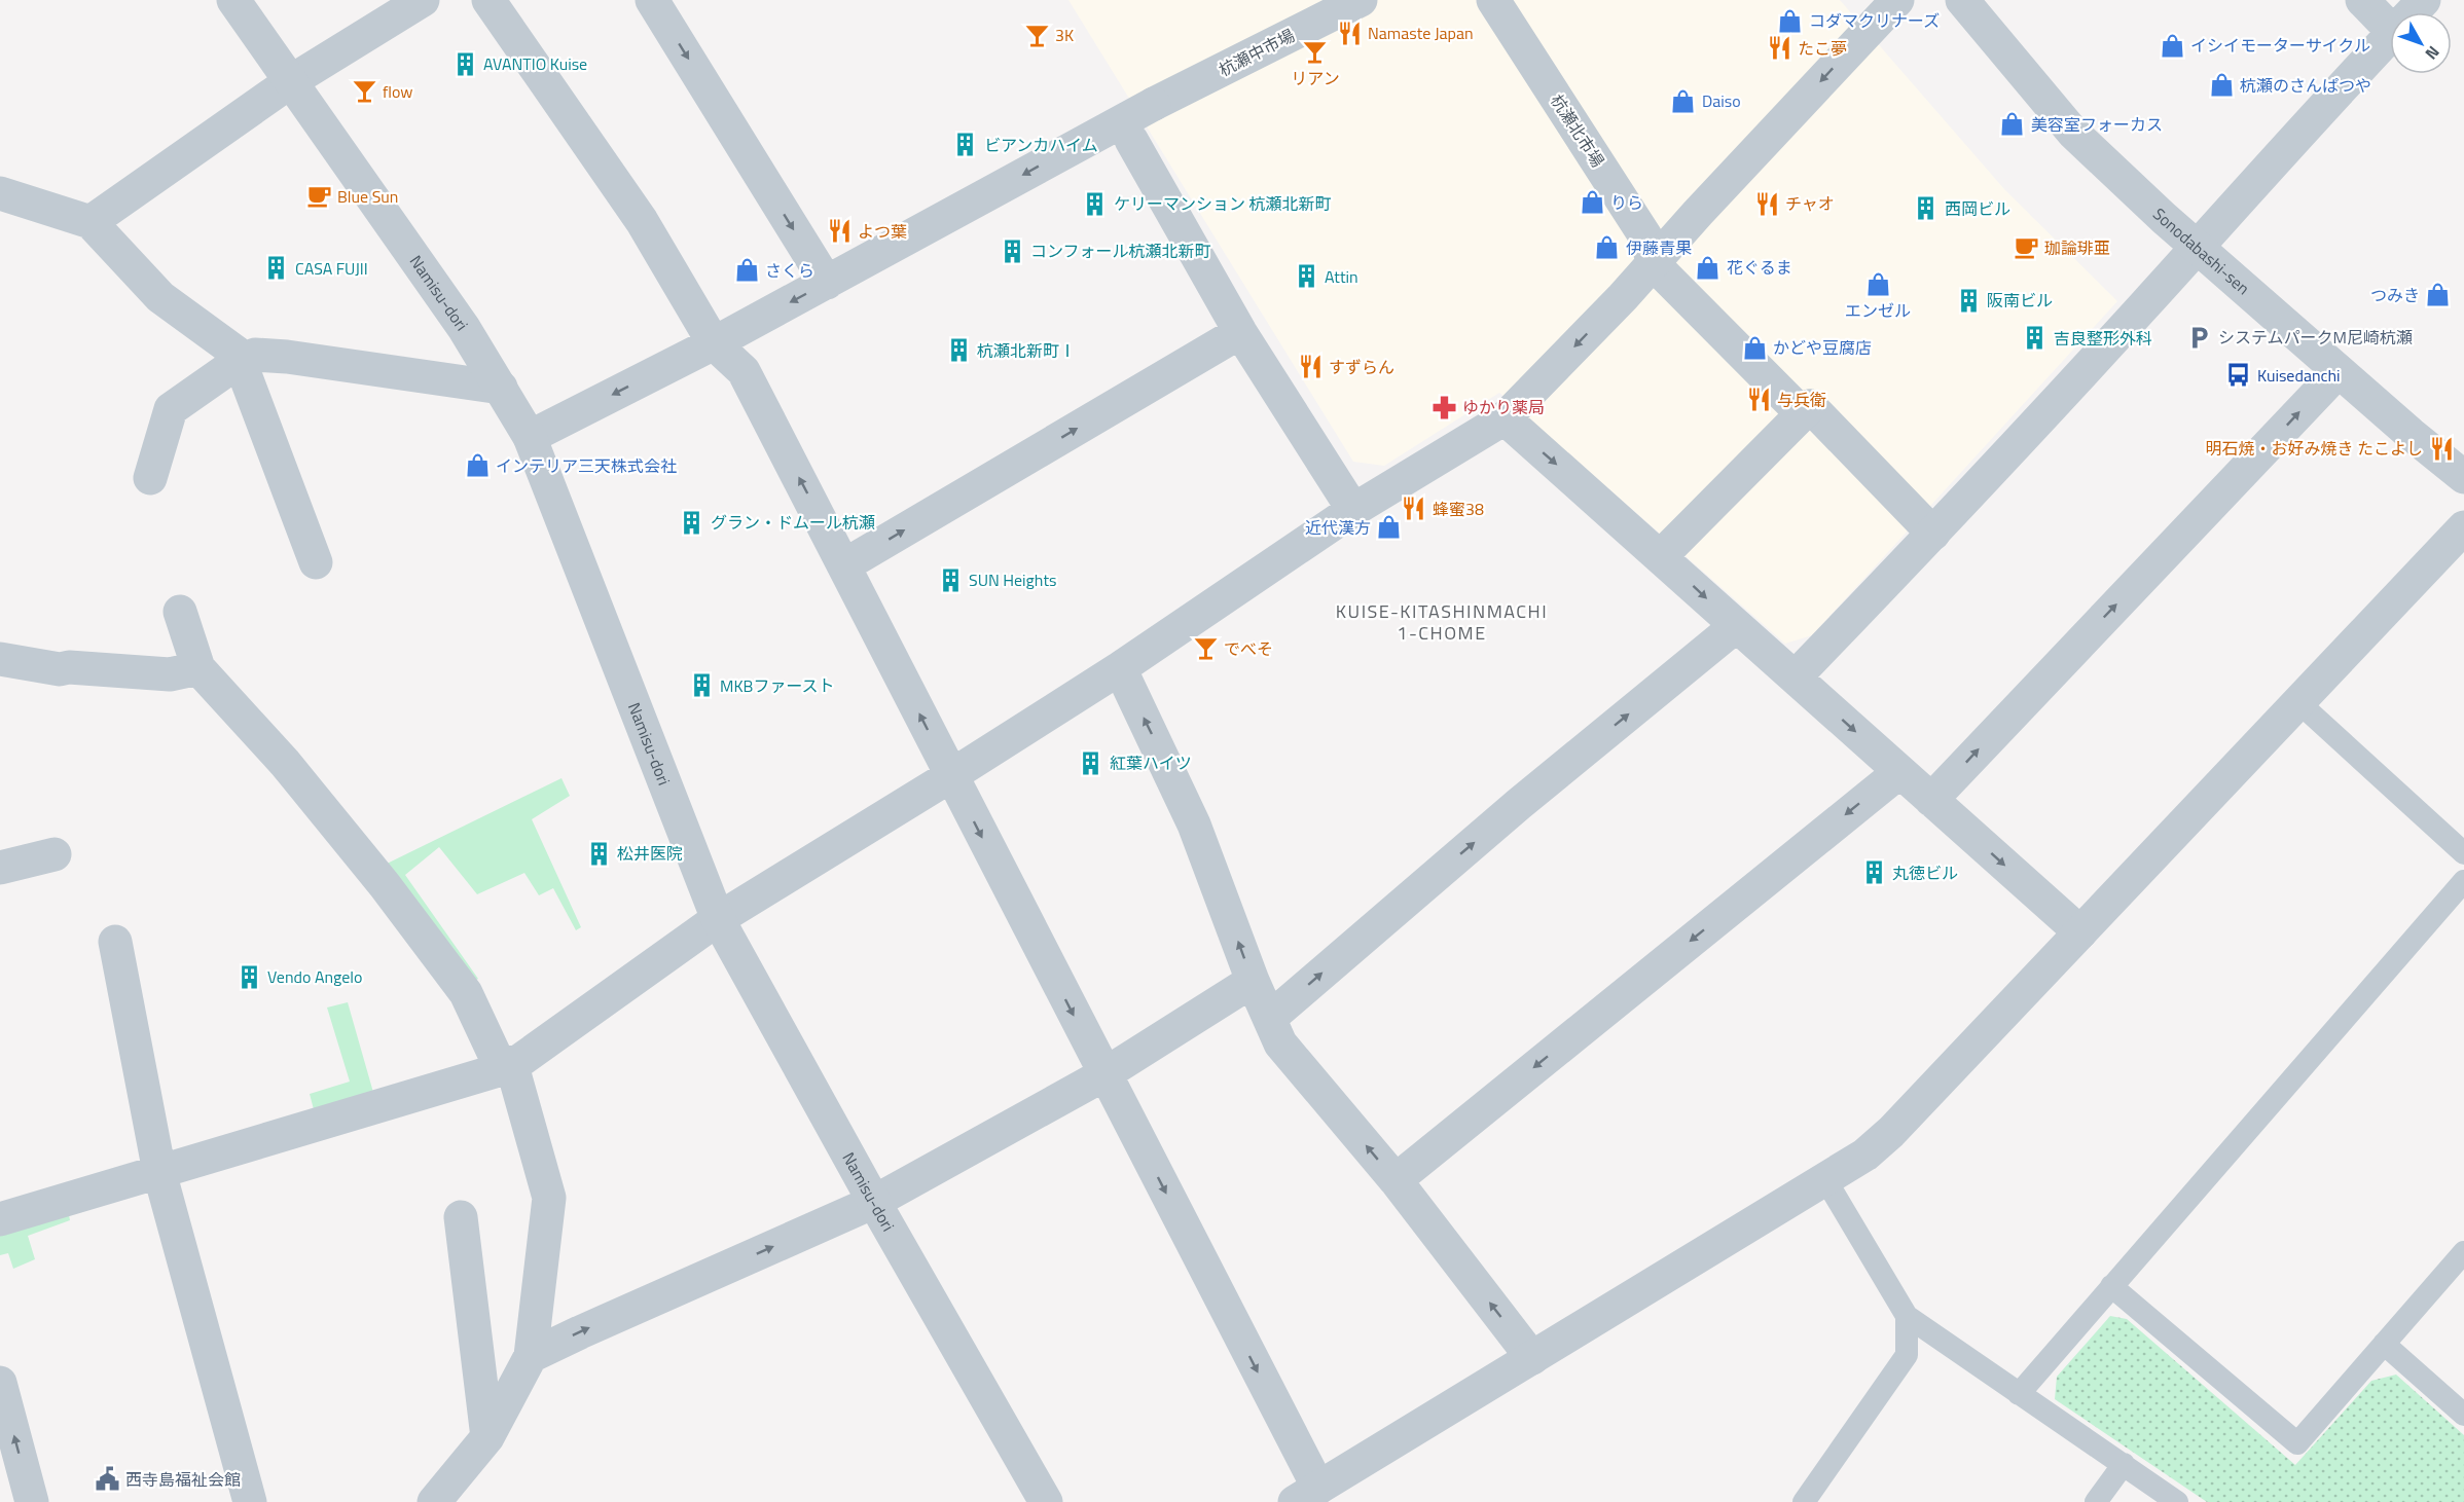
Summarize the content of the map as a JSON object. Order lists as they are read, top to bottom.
{
  "streets": {
    "street": [
      "杭瀬中市場",
      "杭瀬北市場",
      "Sonodabashi-sen",
      "Namisu-dori"
    ]
  },
  "crossings": [
    ["杭瀬中市場", "Namisu-dori"]
  ],
  "districts": ["KUISE-KITASHINMACHI 1-CHOME"],
  "places": {
    "shop": [
      "コダマクリナーズ",
      "イシイモーターサイクル",
      "杭瀬のさんぱつや",
      "Daiso",
      "美容室フォーカス",
      "りら",
      "伊藤青果",
      "花ぐるま",
      "さくら",
      "エンゼル",
      "つみき",
      "かどや豆腐店",
      "インテリア三天株式会社",
      "近代漢方"
    ],
    "restaurant": [
      "Namaste Japan",
      "たこ夢",
      "チャオ",
      "よつ葉",
      "すずらん",
      "与兵衛",
      "明石焼・お好み焼き たこよし",
      "蜂蜜38"
    ],
    "bar": [
      "3K",
      "リアン",
      "flow",
      "でべそ"
    ],
    "building": [
      "AVANTIO Kuise",
      "ビアンカハイム",
      "ケリーマンション 杭瀬北新町",
      "西岡ビル",
      "コンフォール杭瀬北新町",
      "CASA FUJII",
      "Attin",
      "阪南ビル",
      "吉良整形外科",
      "杭瀬北新町Ⅰ",
      "グラン・ドムール杭瀬",
      "SUN Heights",
      "MKBファースト",
      "紅葉ハイツ",
      "松井医院",
      "丸徳ビル",
      "Vendo Angelo"
    ],
    "cafe": ["Blue Sun", "珈論琲亜"],
    "parking": ["システムパークM尼崎杭瀬"],
    "bus stop": ["Kuisedanchi"],
    "pharmacy": ["ゆかり薬局"],
    "public building": ["西寺島福祉会館"]
  },
  "north": "bottom right"
}
